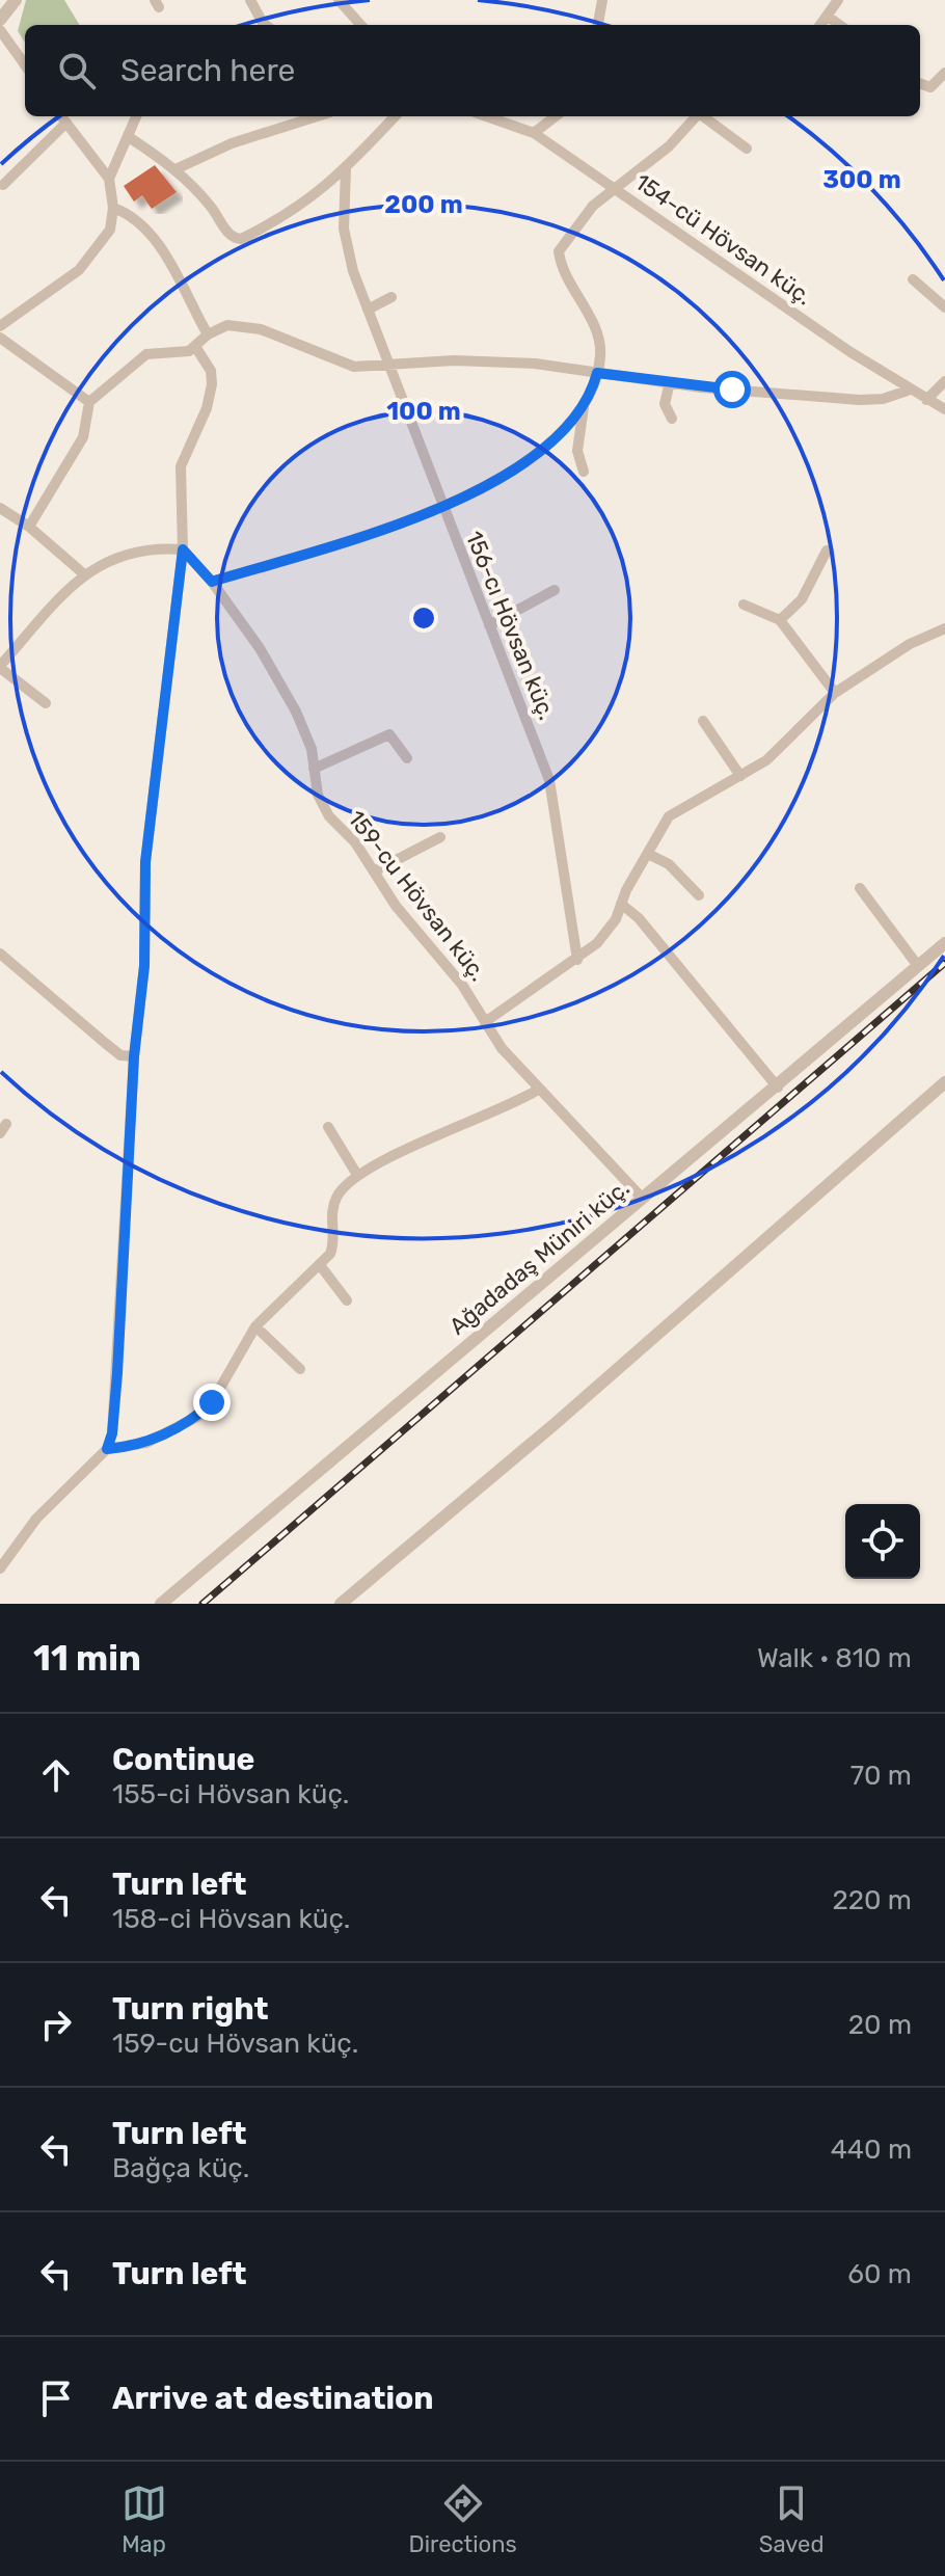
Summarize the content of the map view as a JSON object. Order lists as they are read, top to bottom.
{
  "streets": {
    "street": [
      "154-cü Hövsan küç.",
      "156-cı Hövsan küç.",
      "159-cu Hövsan küç.",
      "Ağadadaş Müniri küç."
    ]
  },
  "crossings": [
    ["159-cu Hövsan küç.", "Ağadadaş Müniri küç."]
  ],
  "page": {
    "search": "Search here",
    "heading": ["11 min", "Walk · 810 m"],
    "list": [
      ["Continue", "155-ci Hövsan küç.", "70 m"],
      ["Turn left", "158-ci Hövsan küç.", "220 m"],
      ["Turn right", "159-cu Hövsan küç.", "20 m"],
      ["Turn left", "Bağça küç.", "440 m"],
      ["Turn left", "60 m"],
      "Arrive at destination"
    ],
    "nav": ["Map", "Directions", "Saved"]
  },
  "rings": ["300 m", "200 m", "100 m"]
}
